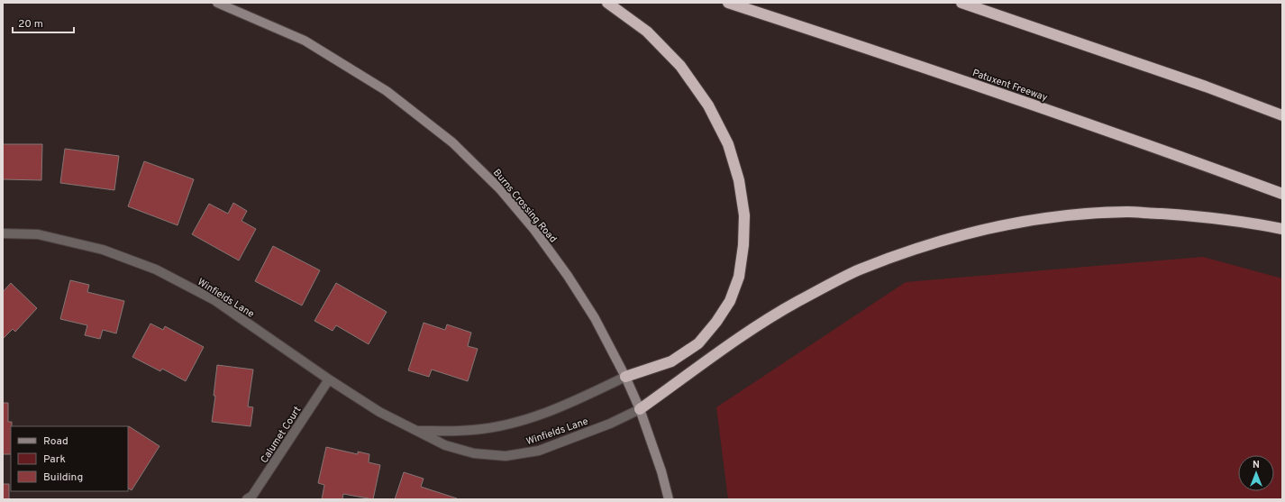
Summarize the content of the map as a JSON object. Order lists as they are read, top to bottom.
{
  "streets": {
    "highway": ["Patuxent Freeway"],
    "main road": ["Burns Crossing Road"],
    "street": ["Winfields Lane", "Calumet Court"]
  },
  "crossings": [
    ["Burns Crossing Road", "Winfields Lane"],
    ["Winfields Lane", "Calumet Court"]
  ],
  "legend": ["Road", "Park", "Building"],
  "scale_bar": "20 m",
  "north": "top"
}
